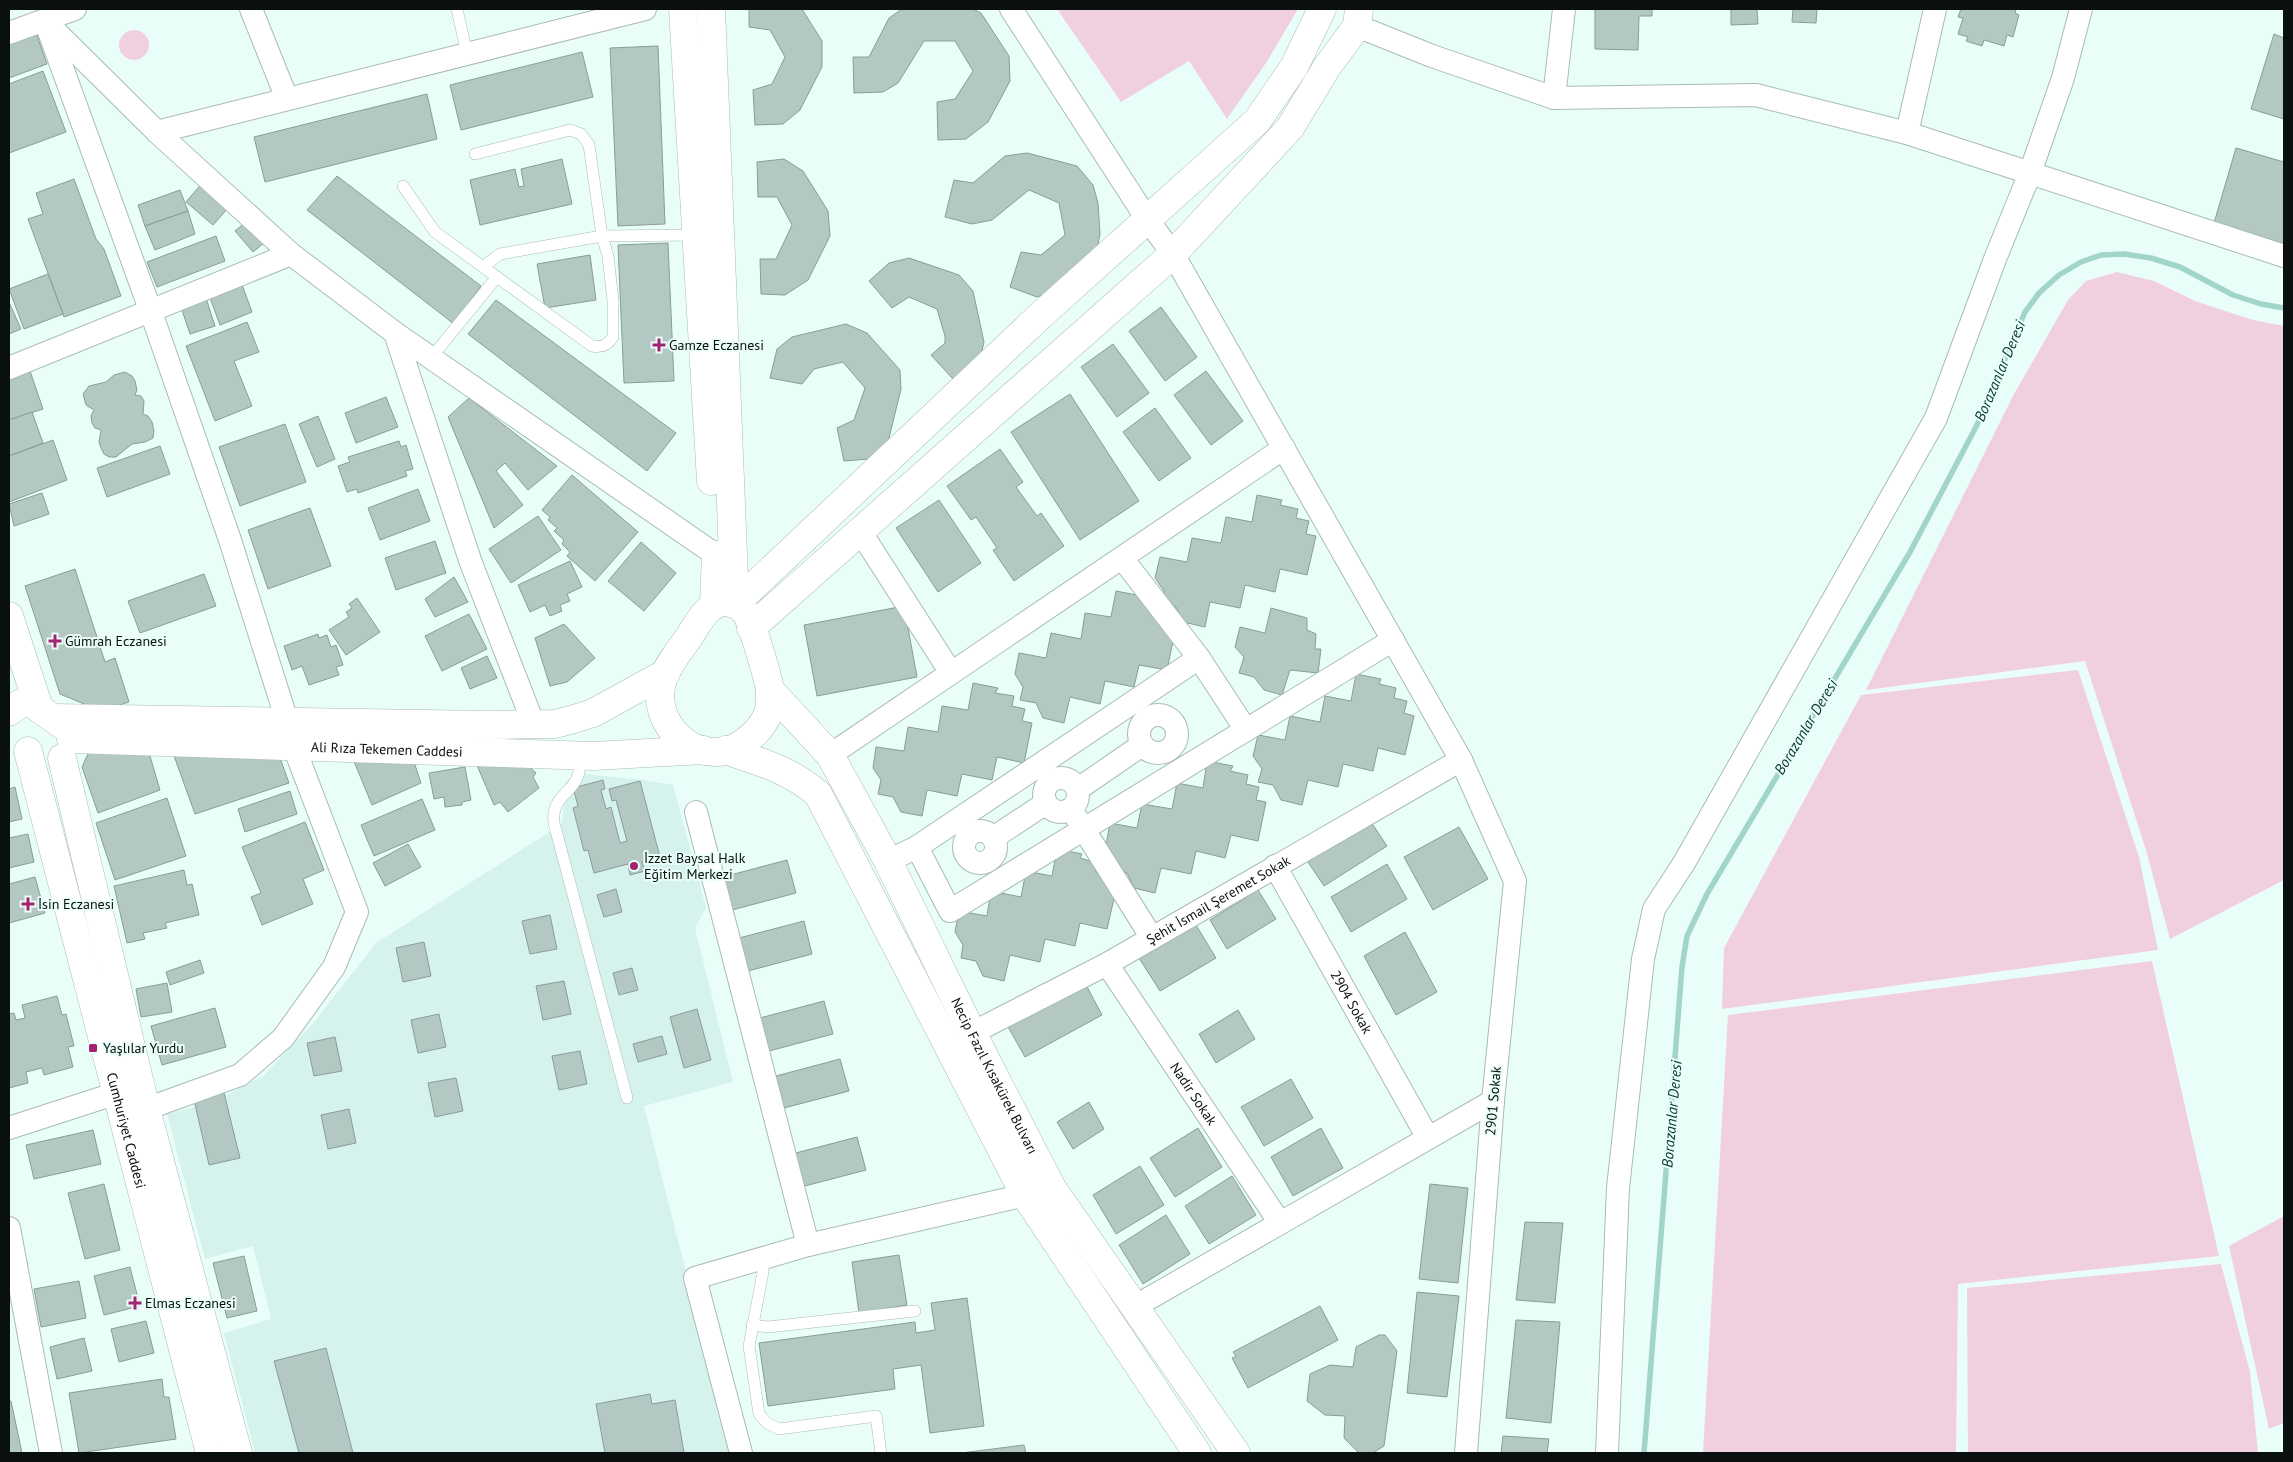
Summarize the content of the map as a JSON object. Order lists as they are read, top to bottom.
{
  "streets": {
    "main road": ["Ali Rıza Tekemen Caddesi", "Necip Fazıl Kısakürek Bulvarı", "Cumhuriyet Caddesi"],
    "street": [
      "Şehit İsmail Şeremet Sokak",
      "2904 Sokak",
      "Nadir Sokak",
      "2901 Sokak"
    ]
  },
  "crossings": [
    ["Ali Rıza Tekemen Caddesi", "Necip Fazıl Kısakürek Bulvarı"],
    ["Ali Rıza Tekemen Caddesi", "Cumhuriyet Caddesi"],
    ["Şehit İsmail Şeremet Sokak", "2904 Sokak"],
    ["Şehit İsmail Şeremet Sokak", "Necip Fazıl Kısakürek Bulvarı"],
    ["Şehit İsmail Şeremet Sokak", "Nadir Sokak"],
    ["Şehit İsmail Şeremet Sokak", "2901 Sokak"]
  ],
  "water": ["Borazanlar Deresi"],
  "places": {
    "health": [
      "Gamze Eczanesi",
      "Gümrah Eczanesi",
      "İsin Eczanesi",
      "Elmas Eczanesi"
    ],
    "other": ["İzzet Baysal Halk Eğitim Merkezi"],
    "transit": ["Yaşlılar Yurdu"]
  }
}
